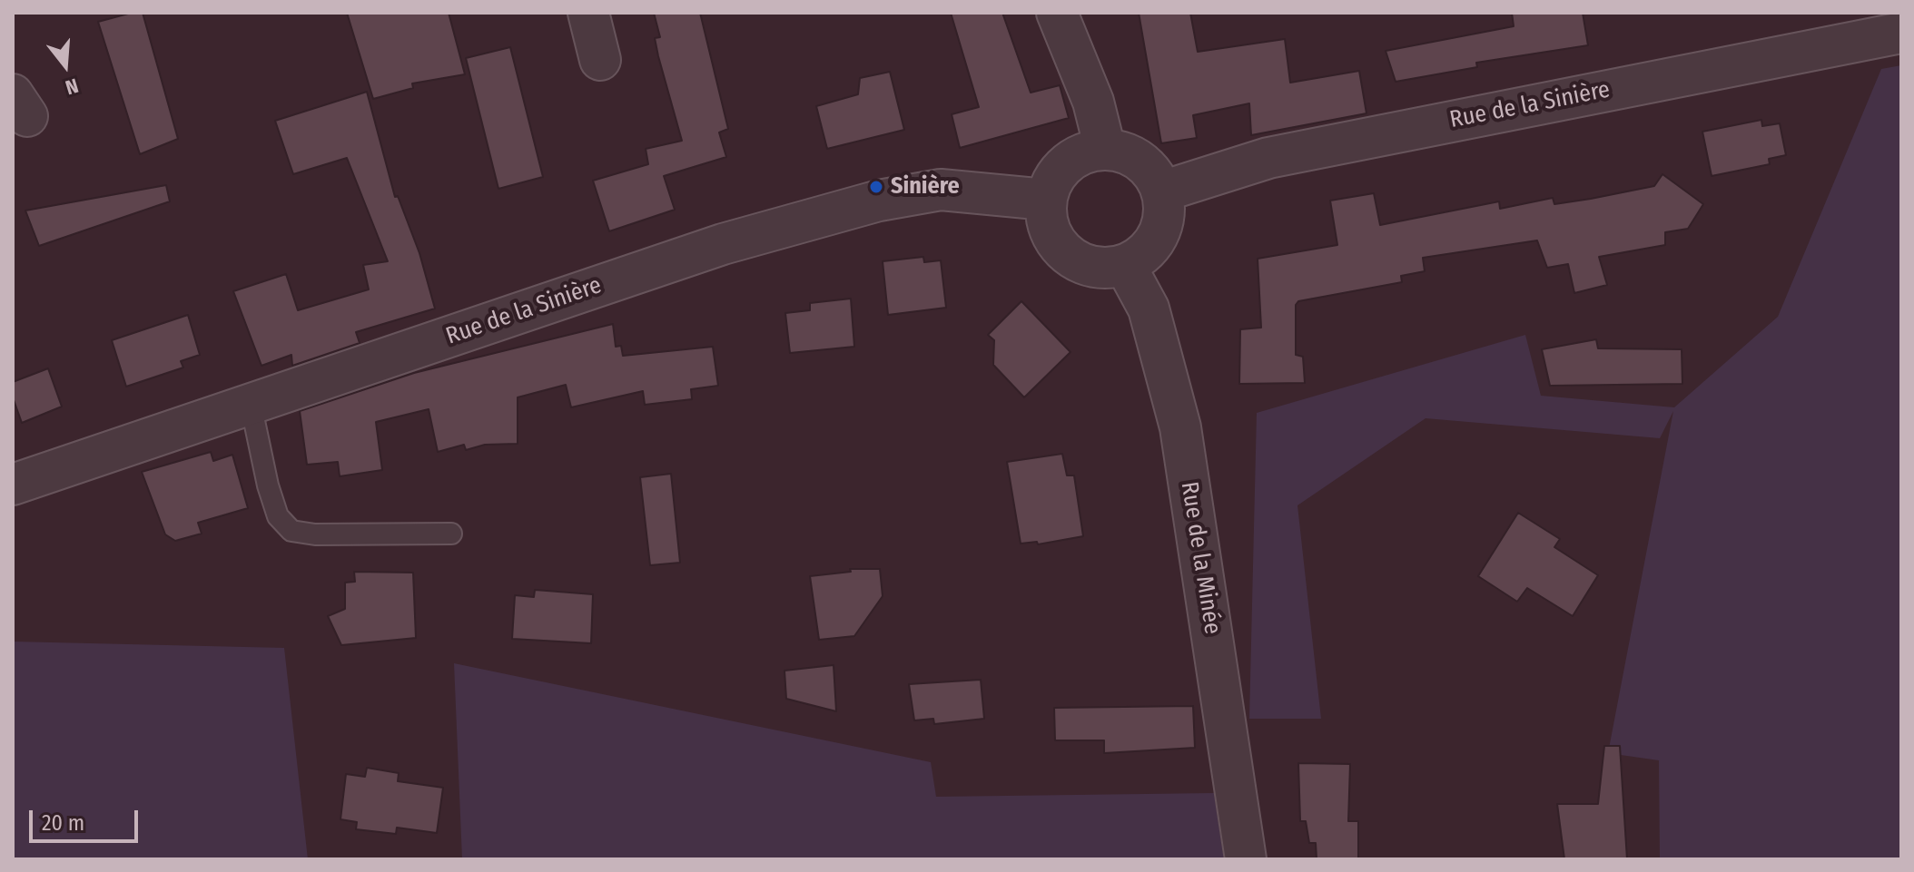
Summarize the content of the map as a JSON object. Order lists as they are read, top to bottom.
{
  "streets": {
    "street": ["Rue de la Sinière", "Rue de la Minée"]
  },
  "crossings": [
    ["Rue de la Sinière", "Rue de la Minée"]
  ],
  "places": ["Sinière"],
  "scale_bar": "20 m",
  "north": "bottom"
}
